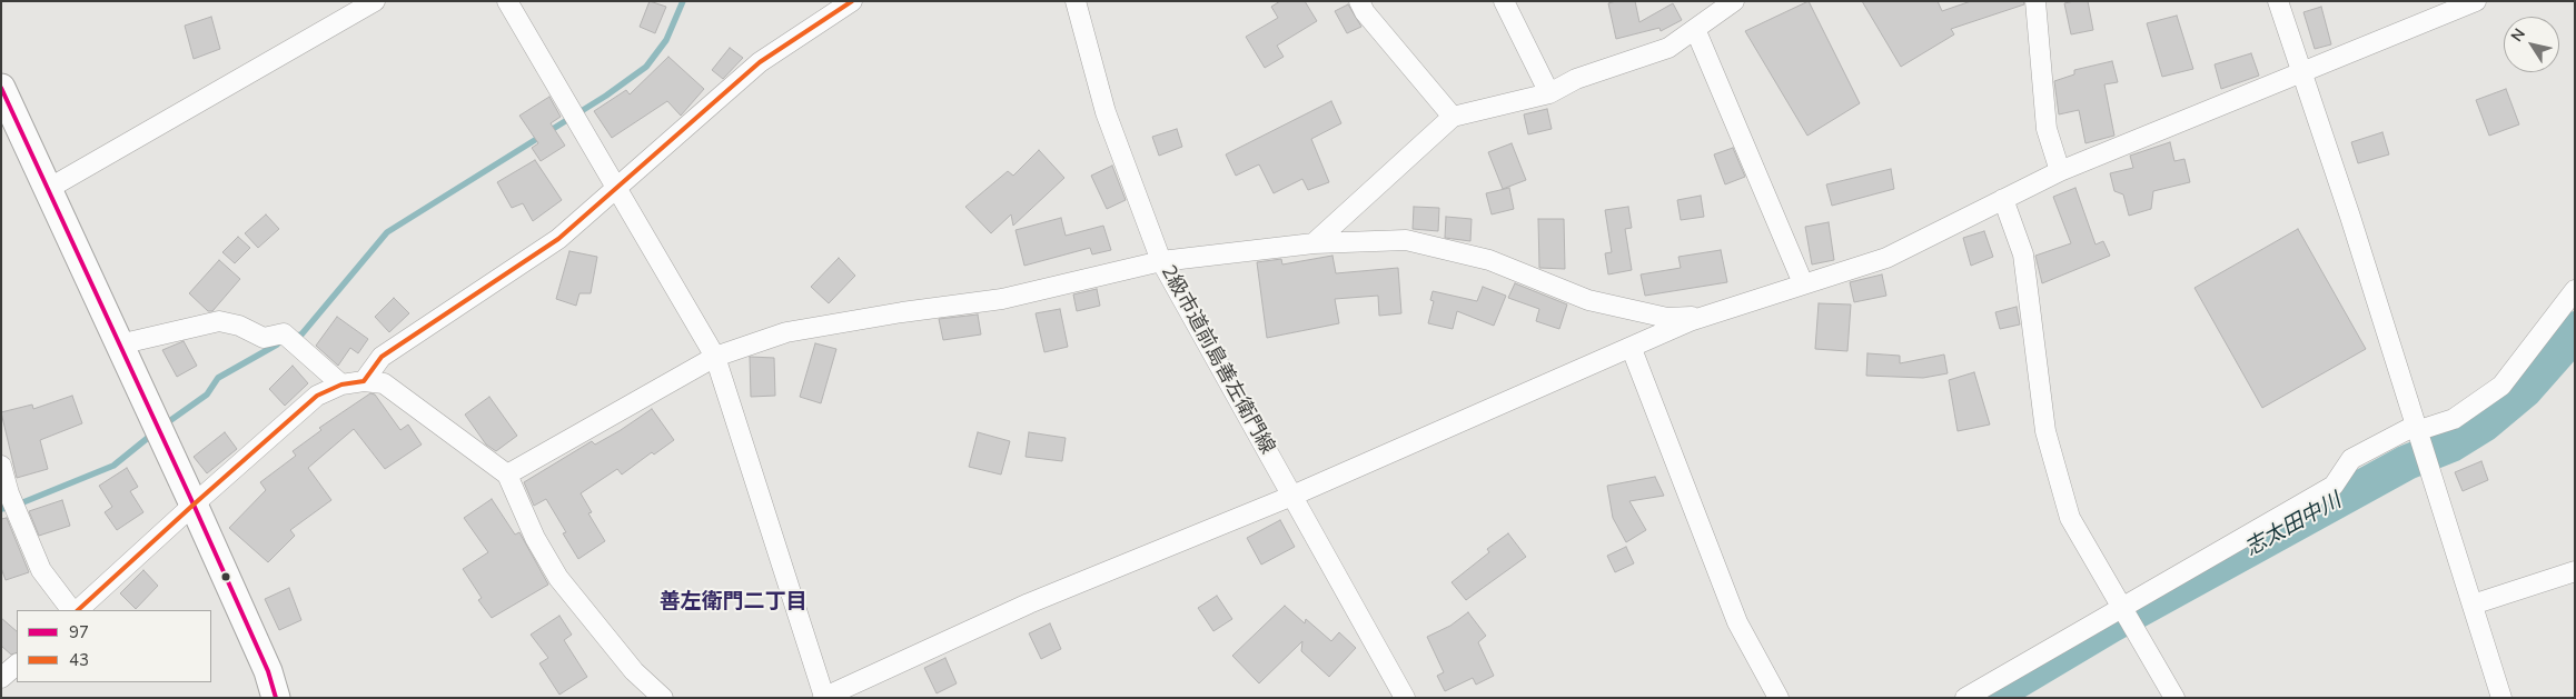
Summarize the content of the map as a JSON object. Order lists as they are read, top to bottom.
{
  "streets": {
    "street": ["2級市道前島善左衛門線"]
  },
  "districts": ["善左衛門二丁目"],
  "water": ["志太田中川"],
  "lines": ["transit line 43", "transit line 97"],
  "legend": ["97", "43"],
  "north": "top left"
}
